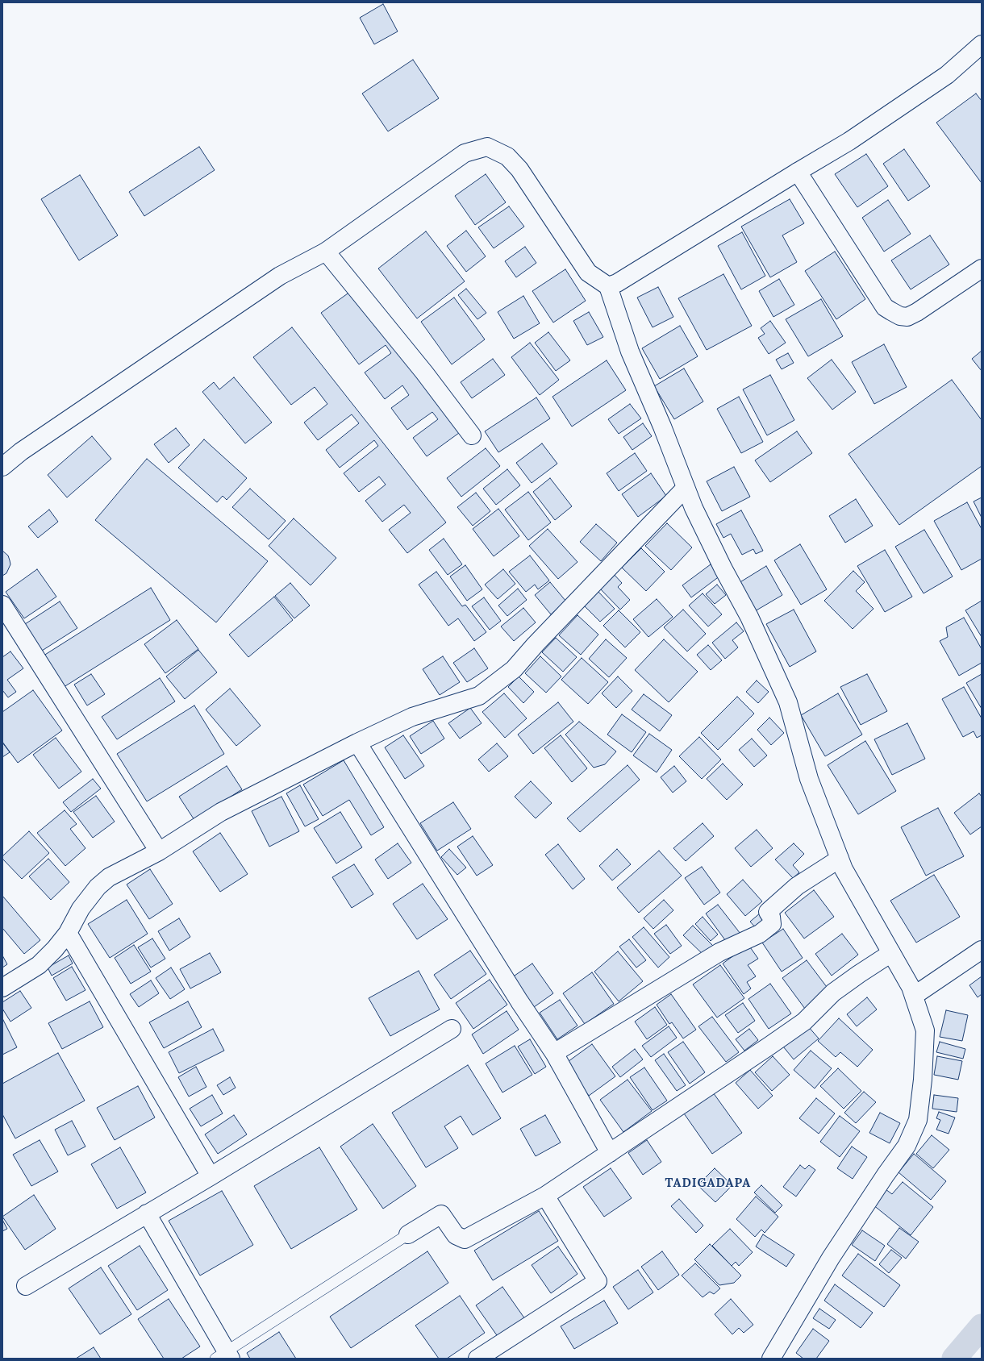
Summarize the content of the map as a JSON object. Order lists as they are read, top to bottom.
{
  "districts": ["TADIGADAPA"]
}
